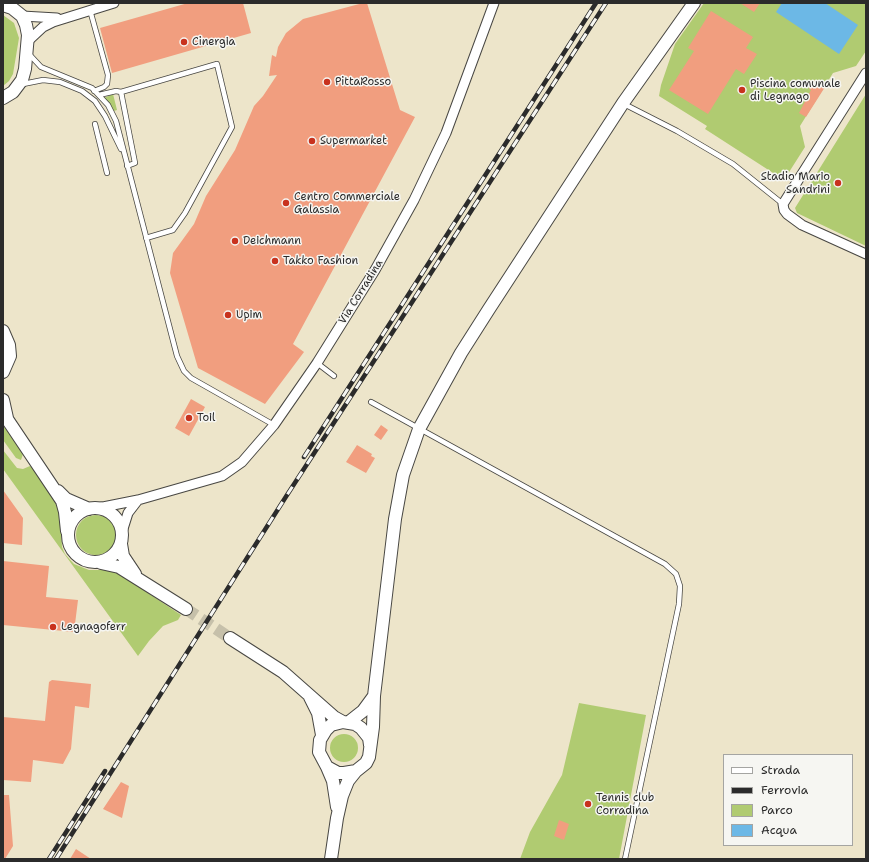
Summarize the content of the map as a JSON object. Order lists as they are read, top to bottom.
{
  "streets": {
    "street": ["Via Corradina"]
  },
  "places": [
    "Cinergia",
    "PittaRosso",
    "Piscina comunale di Legnago",
    "Supermarket",
    "Stadio Mario Sandrini",
    "Centro Commerciale Galassia",
    "Deichmann",
    "Takko Fashion",
    "Upim",
    "Toil",
    "Legnagoferr",
    "Tennis club Corradina"
  ],
  "legend": [
    "Strada",
    "Ferrovia",
    "Parco",
    "Acqua"
  ]
}
